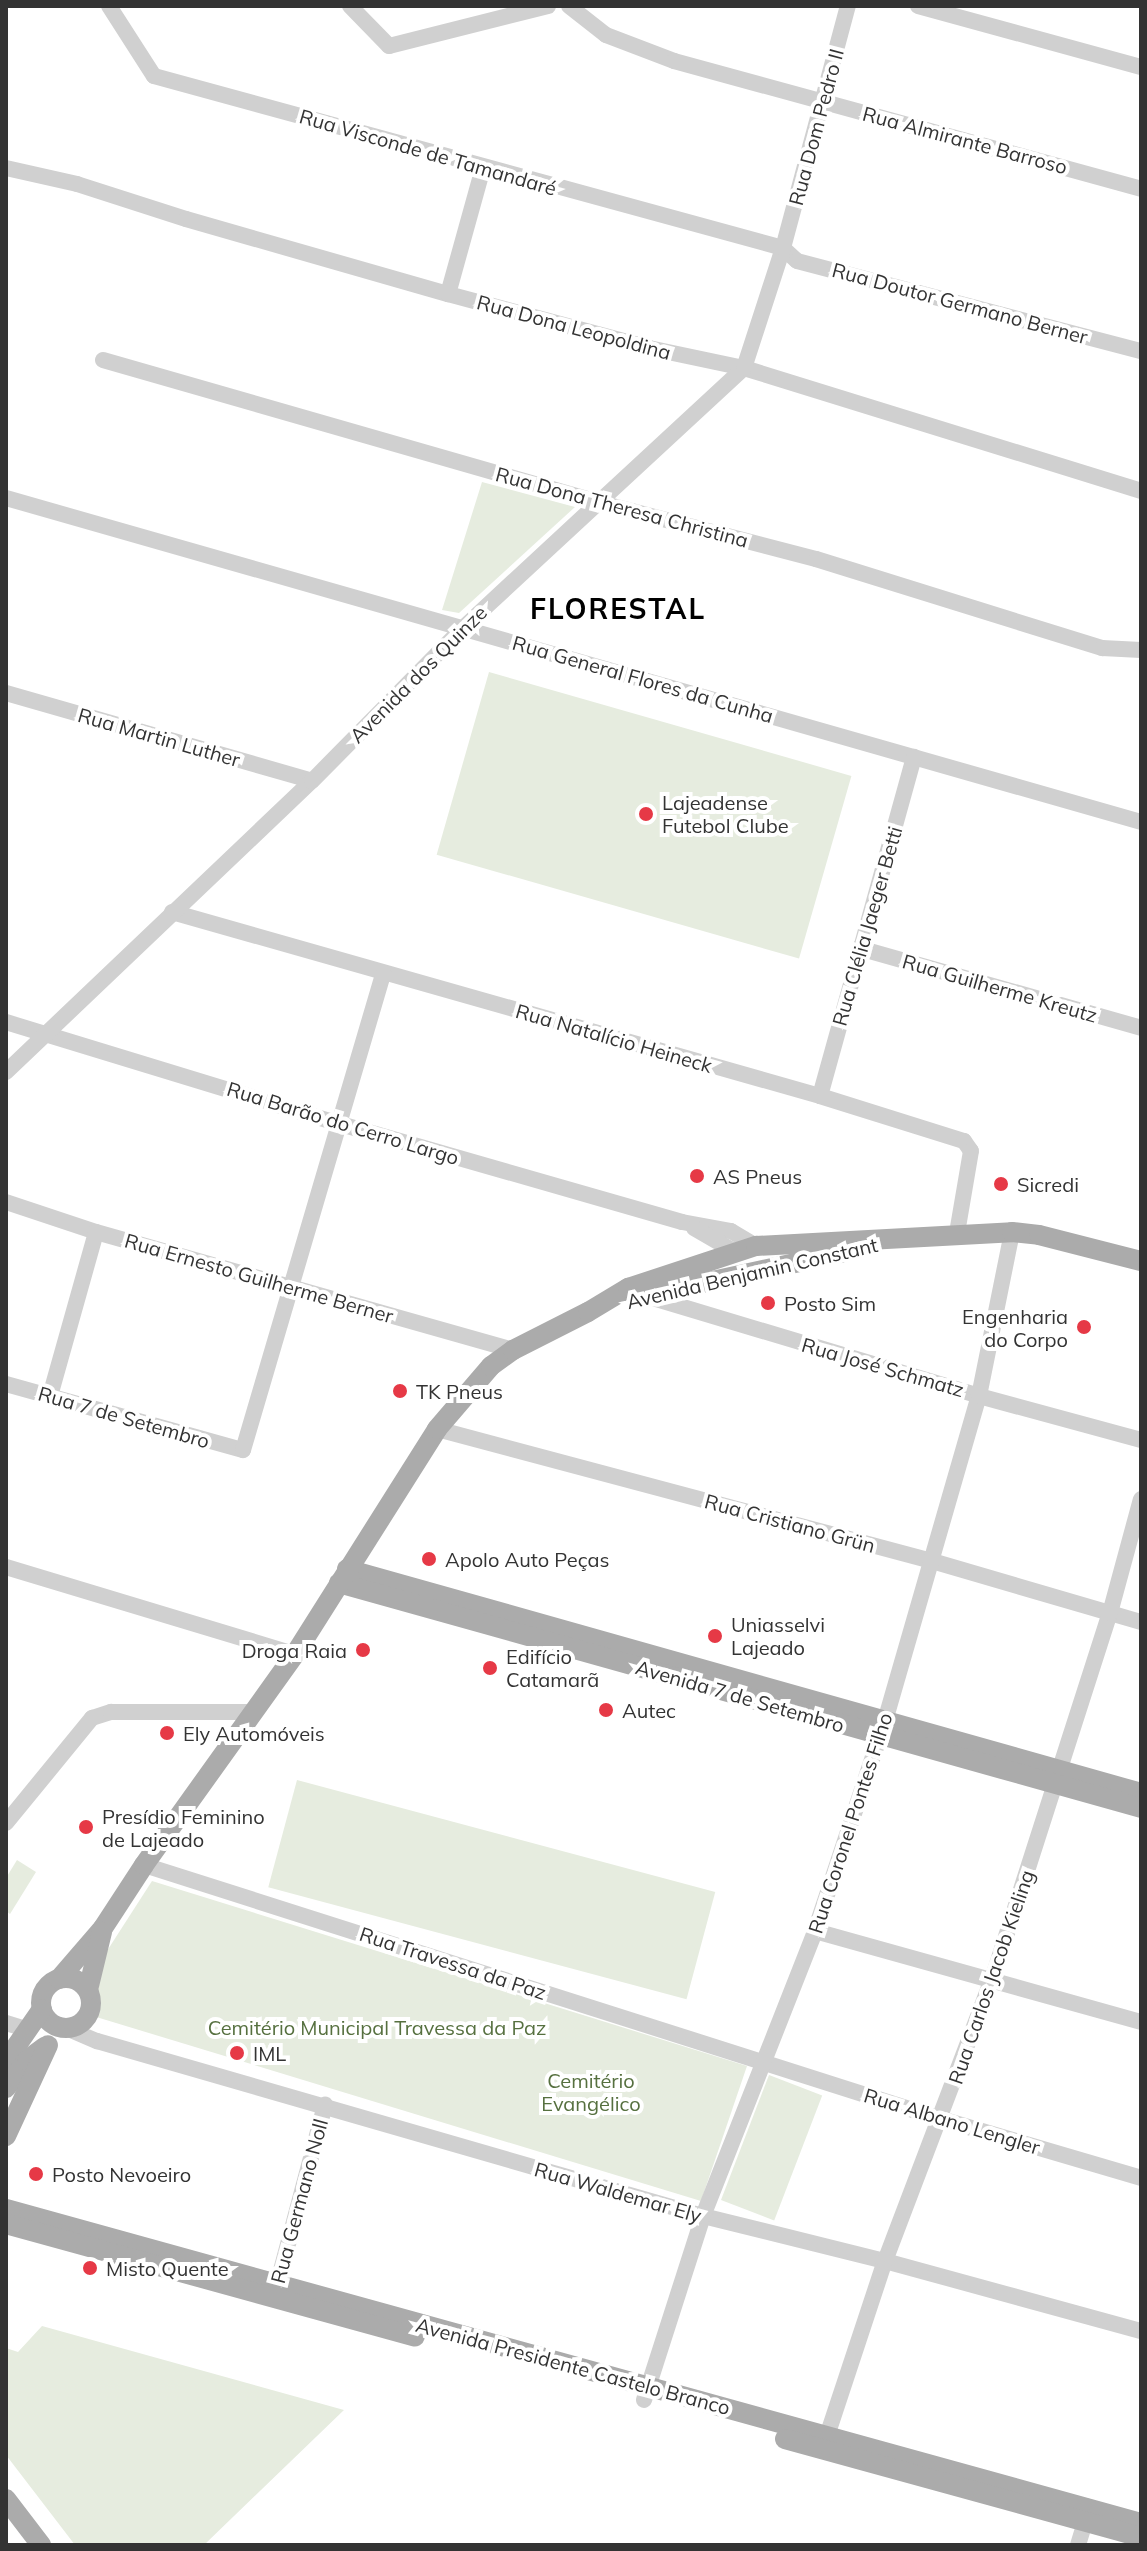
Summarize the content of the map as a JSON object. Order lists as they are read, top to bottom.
{
  "streets": {
    "main road": ["Avenida Benjamin Constant", "Avenida 7 de Setembro", "Avenida Presidente Castelo Branco"],
    "street": [
      "Rua Dom Pedro II",
      "Rua Almirante Barroso",
      "Rua Visconde de Tamandaré",
      "Rua Doutor Germano Berner",
      "Rua Dona Leopoldina",
      "Rua Dona Theresa Christina",
      "Avenida dos Quinze",
      "Rua General Flores da Cunha",
      "Rua Martin Luther",
      "Rua Clélia Jaeger Betti",
      "Rua Guilherme Kreutz",
      "Rua Natalício Heineck",
      "Rua Barão do Cerro Largo",
      "Rua Ernesto Guilherme Berner",
      "Rua José Schmatz",
      "Rua 7 de Setembro",
      "Rua Cristiano Grün",
      "Rua Coronel Pontes Filho",
      "Rua Travessa da Paz",
      "Rua Carlos Jacob Kieling",
      "Rua Albano Lengler",
      "Rua Waldemar Ely",
      "Rua Germano Noll"
    ]
  },
  "crossings": [
    ["Rua Dom Pedro II", "Rua Almirante Barroso"],
    ["Rua Dom Pedro II", "Rua Visconde de Tamandaré"],
    ["Rua Dom Pedro II", "Rua Doutor Germano Berner"],
    ["Rua Dom Pedro II", "Avenida dos Quinze"],
    ["Rua Visconde de Tamandaré", "Rua Doutor Germano Berner"],
    ["Rua Visconde de Tamandaré", "Avenida dos Quinze"],
    ["Rua Doutor Germano Berner", "Avenida dos Quinze"],
    ["Rua Dona Leopoldina", "Avenida dos Quinze"],
    ["Rua Dona Theresa Christina", "Avenida dos Quinze"],
    ["Avenida dos Quinze", "Rua General Flores da Cunha"],
    ["Avenida dos Quinze", "Rua Martin Luther"],
    ["Avenida dos Quinze", "Rua Natalício Heineck"],
    ["Avenida dos Quinze", "Rua Barão do Cerro Largo"],
    ["Rua General Flores da Cunha", "Rua Clélia Jaeger Betti"],
    ["Rua Clélia Jaeger Betti", "Rua Guilherme Kreutz"],
    ["Rua Clélia Jaeger Betti", "Rua Natalício Heineck"],
    ["Rua Natalício Heineck", "Avenida Benjamin Constant"],
    ["Rua Barão do Cerro Largo", "Avenida Benjamin Constant"],
    ["Avenida Benjamin Constant", "Rua Ernesto Guilherme Berner"],
    ["Avenida Benjamin Constant", "Rua José Schmatz"],
    ["Avenida Benjamin Constant", "Rua Cristiano Grün"],
    ["Avenida Benjamin Constant", "Avenida 7 de Setembro"],
    ["Avenida Benjamin Constant", "Rua Coronel Pontes Filho"],
    ["Avenida Benjamin Constant", "Rua Travessa da Paz"],
    ["Avenida Benjamin Constant", "Rua Waldemar Ely"],
    ["Rua Ernesto Guilherme Berner", "Rua 7 de Setembro"],
    ["Rua José Schmatz", "Rua Coronel Pontes Filho"],
    ["Rua Cristiano Grün", "Rua Coronel Pontes Filho"],
    ["Rua Cristiano Grün", "Rua Carlos Jacob Kieling"],
    ["Avenida 7 de Setembro", "Rua Coronel Pontes Filho"],
    ["Avenida 7 de Setembro", "Rua Carlos Jacob Kieling"],
    ["Rua Coronel Pontes Filho", "Rua Travessa da Paz"],
    ["Rua Coronel Pontes Filho", "Rua Albano Lengler"],
    ["Rua Coronel Pontes Filho", "Rua Waldemar Ely"],
    ["Rua Coronel Pontes Filho", "Avenida Presidente Castelo Branco"],
    ["Rua Travessa da Paz", "Rua Albano Lengler"],
    ["Rua Carlos Jacob Kieling", "Rua Albano Lengler"],
    ["Rua Carlos Jacob Kieling", "Rua Waldemar Ely"],
    ["Rua Carlos Jacob Kieling", "Avenida Presidente Castelo Branco"],
    ["Rua Waldemar Ely", "Rua Germano Noll"],
    ["Rua Germano Noll", "Avenida Presidente Castelo Branco"]
  ],
  "districts": ["FLORESTAL"],
  "parks": ["Cemitério Municipal Travessa da Paz", "Cemitério Evangélico"],
  "places": [
    "Lajeadense Futebol Clube",
    "AS Pneus",
    "Sicredi",
    "Posto Sim",
    "Engenharia do Corpo",
    "TK Pneus",
    "Apolo Auto Peças",
    "Uniasselvi Lajeado",
    "Droga Raia",
    "Edifício Catamarã",
    "Autec",
    "Ely Automóveis",
    "Presídio Feminino de Lajeado",
    "IML",
    "Posto Nevoeiro",
    "Misto Quente"
  ]
}
